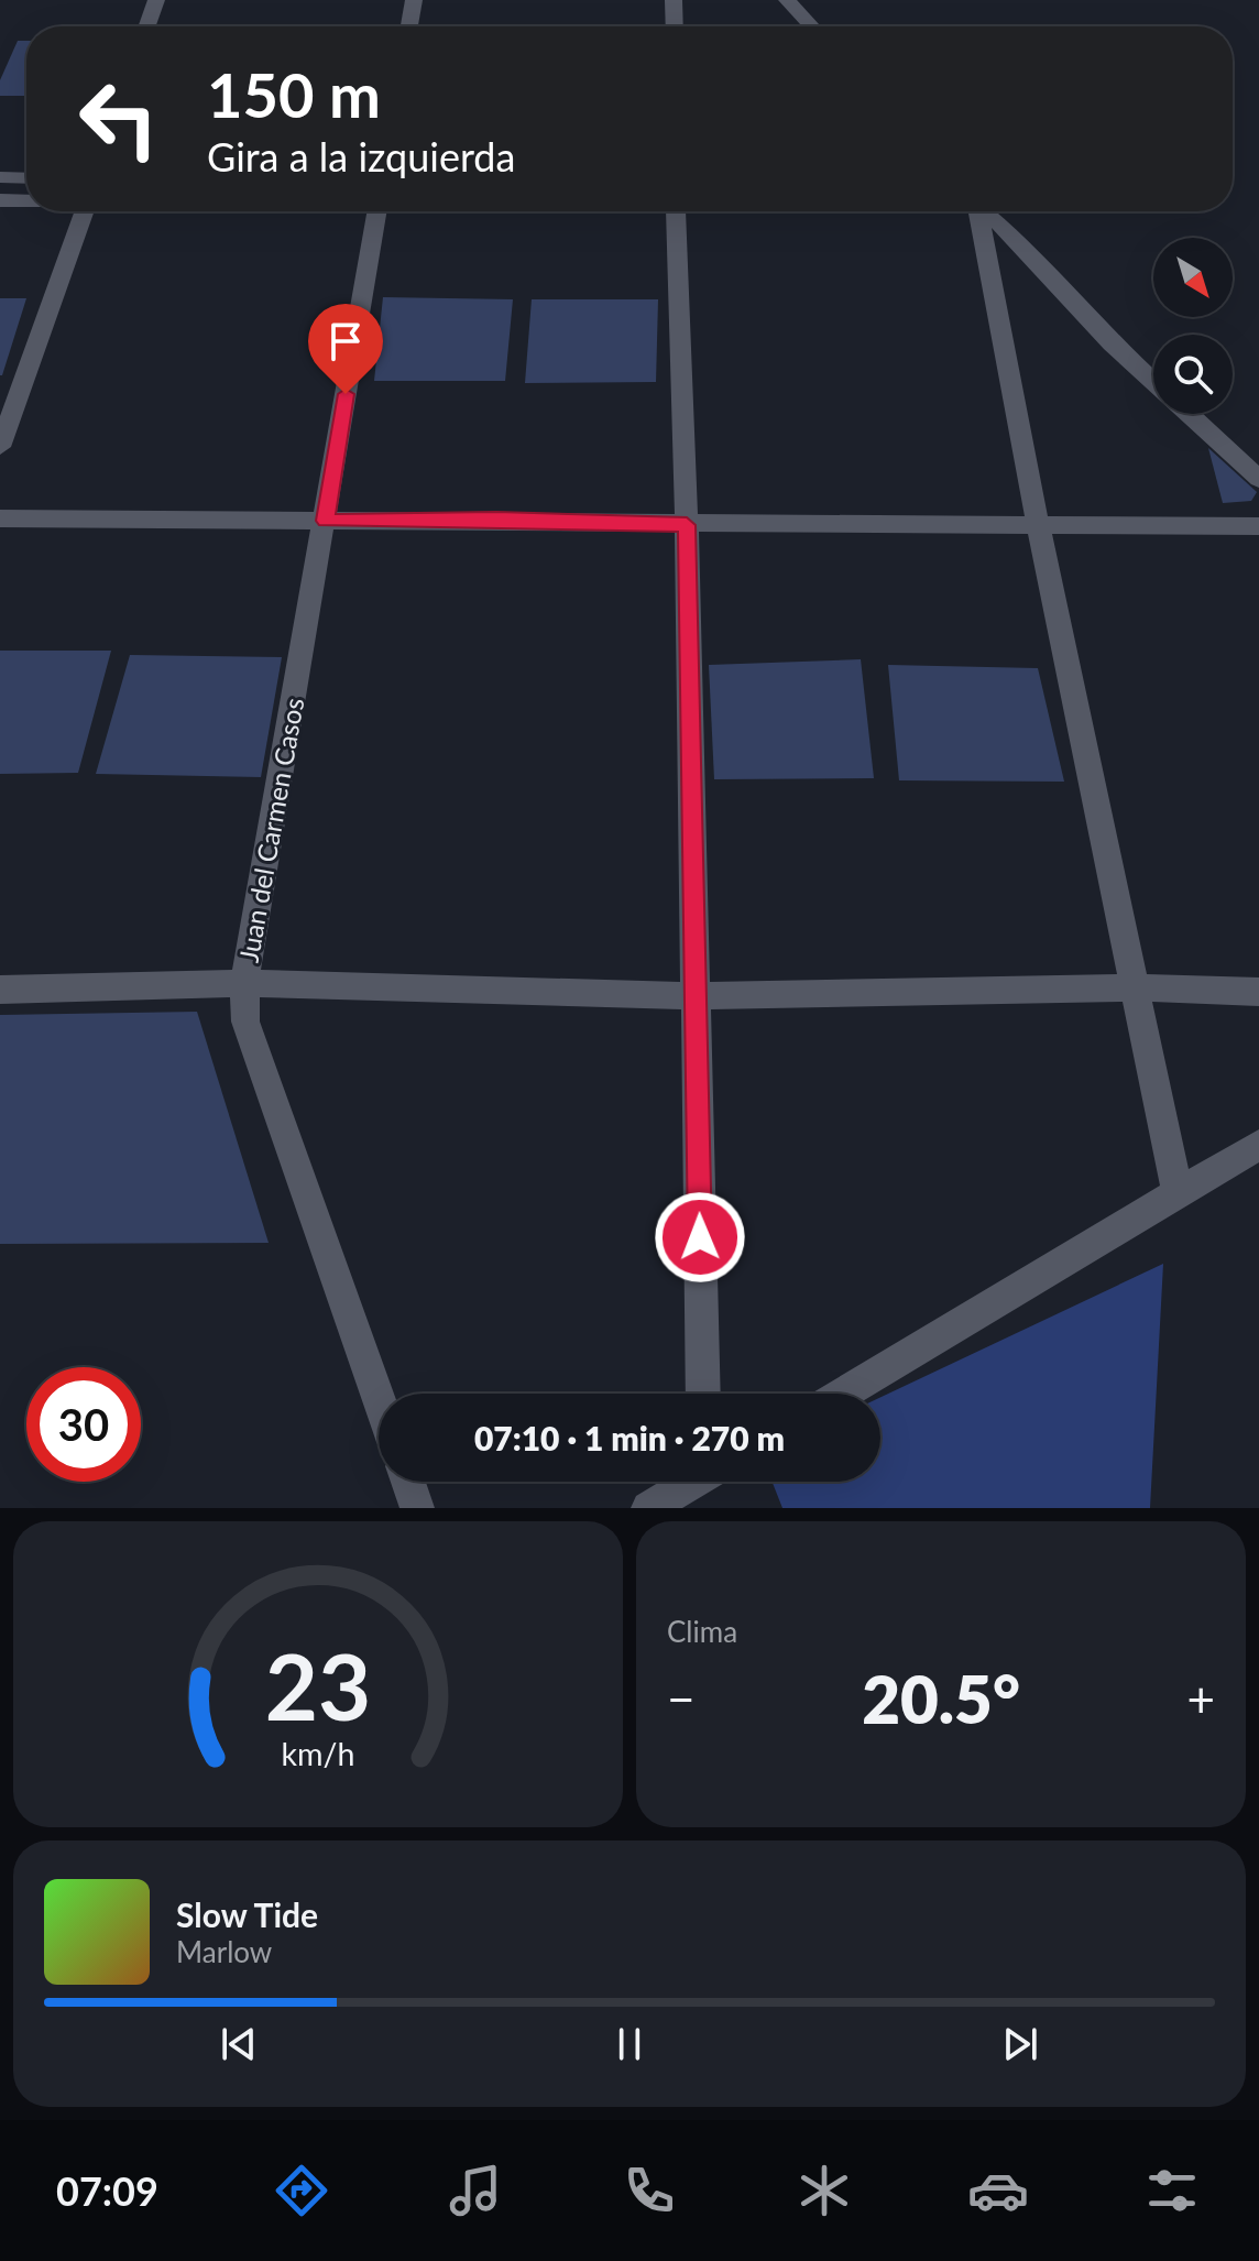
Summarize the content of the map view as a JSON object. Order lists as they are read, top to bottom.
{
  "streets": {
    "street": ["Juan del Carmen Casos"]
  },
  "north": "bottom right",
  "page": {
    "turn": ["150 m", "Gira a la izquierda"],
    "limit": "30",
    "trip": "07:10 · 1 min · 270 m",
    "tile": "Clima",
    "heat": ["−", "20.5°", "+"],
    "song": ["Slow Tide", "Marlow"],
    "tabs": "07:09",
    "gauge": ["23", "km/h"]
  }
}
